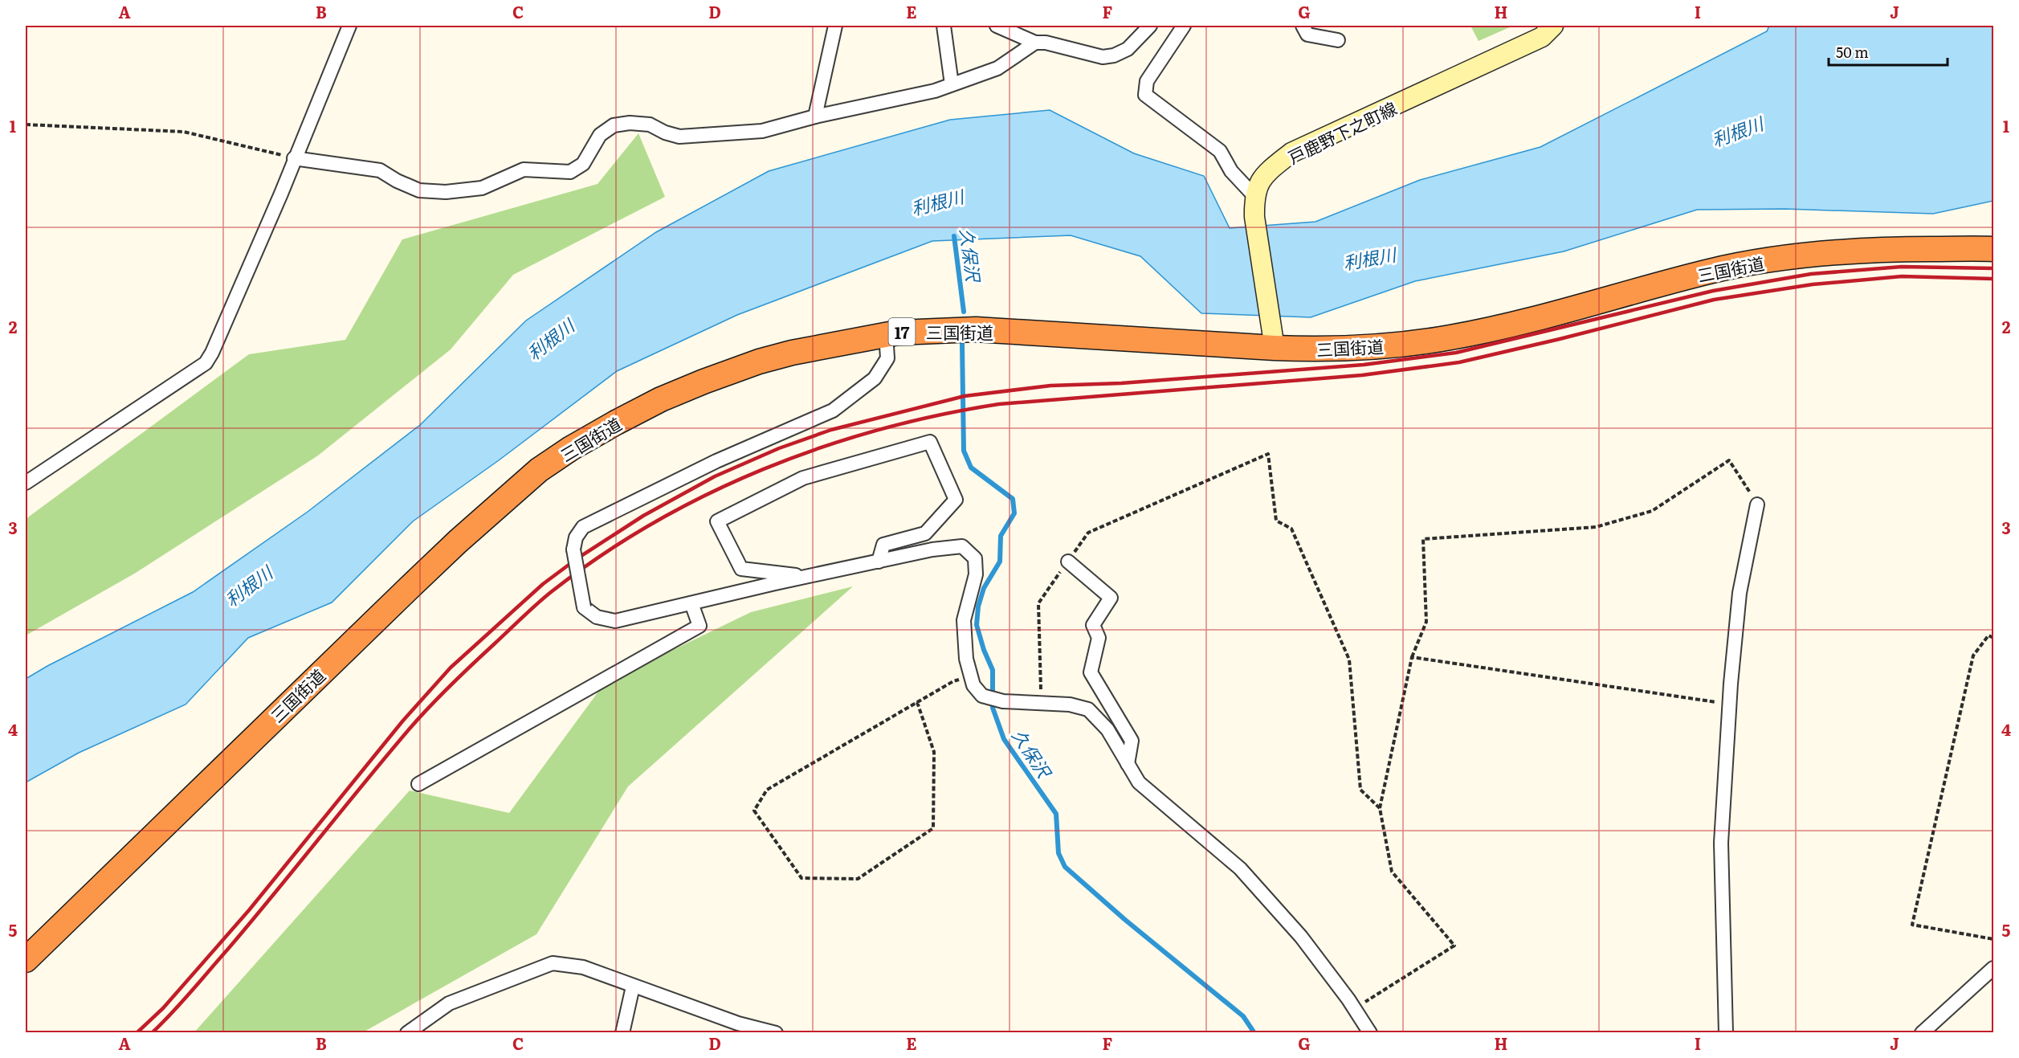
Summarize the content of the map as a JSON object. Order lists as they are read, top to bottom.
{
  "streets": {
    "highway": ["三国街道", "17"],
    "main road": ["戸鹿野下之町線"]
  },
  "crossings": [
    ["戸鹿野下之町線", "三国街道"]
  ],
  "water": ["利根川", "久保沢"],
  "scale_bar": "50 m",
  "grid": {
    "columns": [
      "A",
      "B",
      "C",
      "D",
      "E",
      "F",
      "G",
      "H",
      "I",
      "J"
    ],
    "rows": [
      "1",
      "2",
      "3",
      "4",
      "5"
    ]
  }
}
